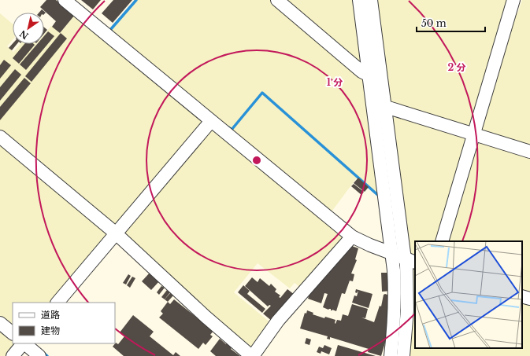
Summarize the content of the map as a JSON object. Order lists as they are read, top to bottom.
{
  "legend": ["道路", "建物"],
  "scale_bar": "50 m",
  "north": "bottom left",
  "rings": ["2 分", "1 分"]
}
